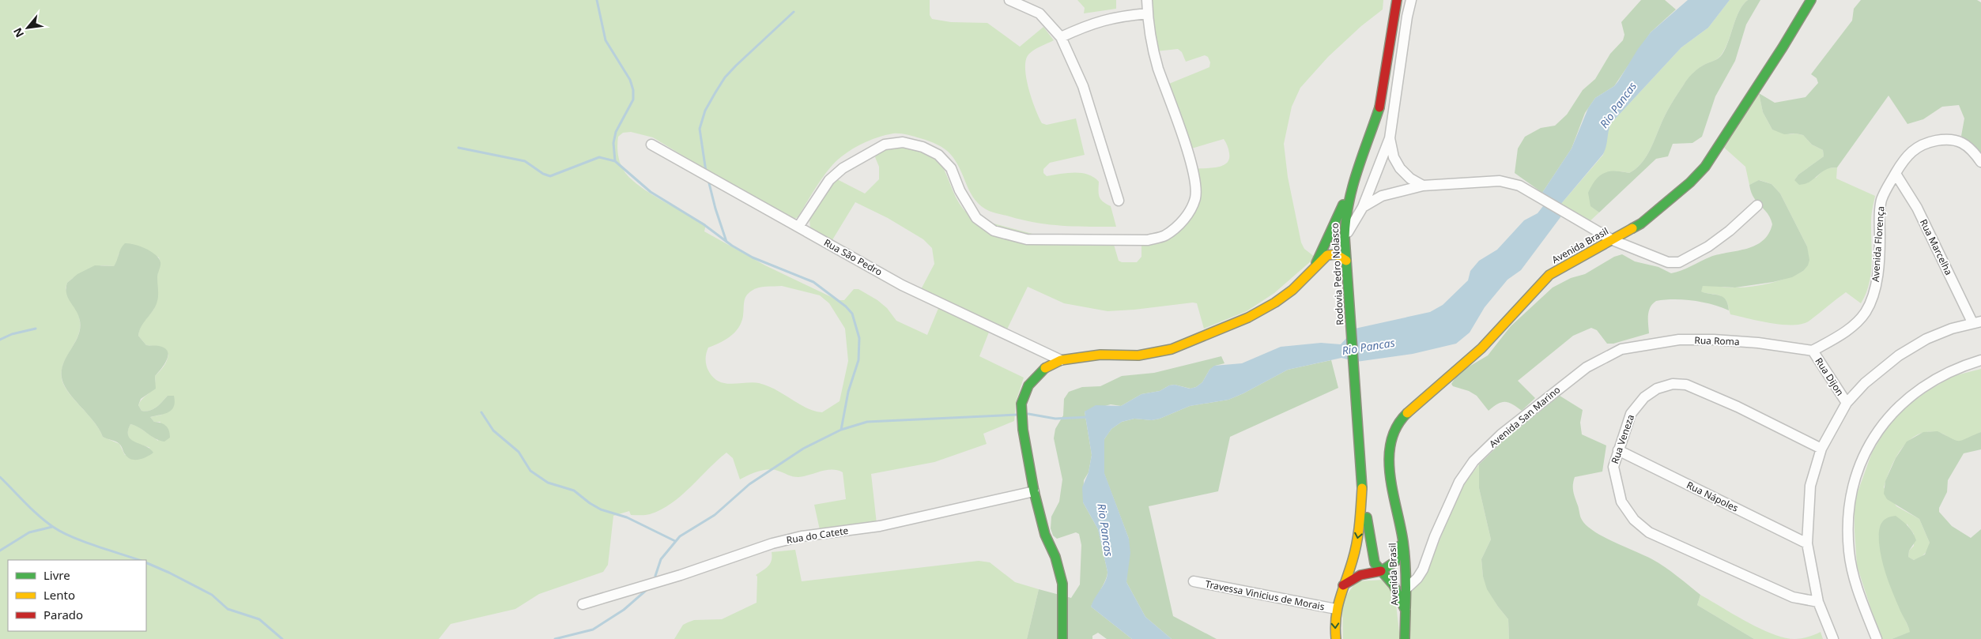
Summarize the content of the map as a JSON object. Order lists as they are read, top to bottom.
{
  "streets": {
    "main road": ["Avenida Brasil", "Rodovia Pedro Nolasco"],
    "street": [
      "Avenida Florença",
      "Rua Marcelha",
      "Rua São Pedro",
      "Rua Roma",
      "Rua Dijon",
      "Avenida San Marino",
      "Rua Veneza",
      "Rua Nápoles",
      "Rua do Catete",
      "Travessa Vinicius de Morais"
    ]
  },
  "crossings": [
    ["Avenida Florença", "Rua Marcelha"],
    ["Avenida Florença", "Rua Roma"],
    ["Avenida Florença", "Rua Dijon"],
    ["Avenida Brasil", "Rodovia Pedro Nolasco"],
    ["Avenida Brasil", "Avenida San Marino"],
    ["Rodovia Pedro Nolasco", "Travessa Vinicius de Morais"],
    ["Rua Roma", "Rua Dijon"],
    ["Rua Roma", "Avenida San Marino"],
    ["Rua Veneza", "Rua Nápoles"]
  ],
  "water": ["Rio Pancas"],
  "legend": ["Livre", "Lento", "Parado"],
  "north": "bottom left"
}
